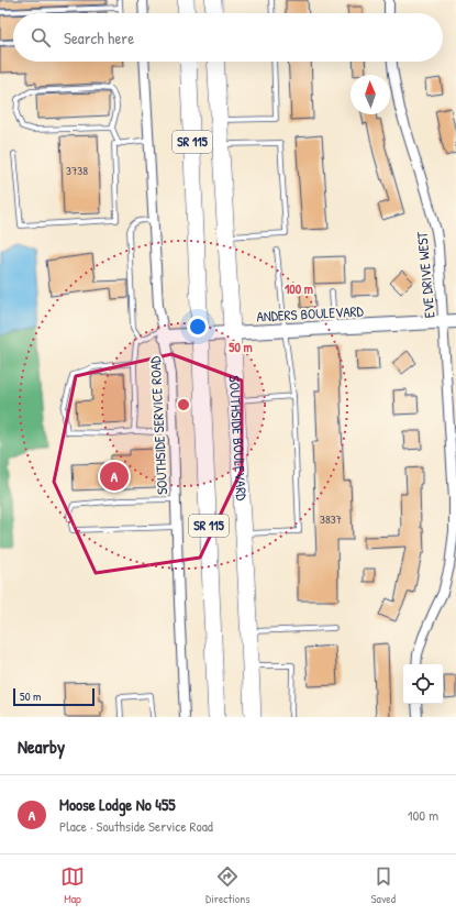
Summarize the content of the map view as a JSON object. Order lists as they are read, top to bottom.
{
  "streets": {
    "highway": ["SR 115", "SOUTHSIDE BOULEVARD"],
    "street": ["EVE DRIVE WEST", "ANDERS BOULEVARD", "SOUTHSIDE SERVICE ROAD"]
  },
  "crossings": [
    ["SR 115", "ANDERS BOULEVARD"],
    ["EVE DRIVE WEST", "ANDERS BOULEVARD"],
    ["ANDERS BOULEVARD", "SOUTHSIDE SERVICE ROAD"],
    ["ANDERS BOULEVARD", "SOUTHSIDE BOULEVARD"]
  ],
  "house_numbers": ["3738", "3837"],
  "scale_bar": "50 m",
  "north": "top",
  "page": {
    "search": "Search here",
    "pins": "A",
    "scale": "50 m",
    "heading": "Nearby",
    "list": [
      {
        "mark": "A",
        "name": "Moose Lodge No 455",
        "note": "Place · Southside Service Road",
        "value": "100 m"
      }
    ],
    "nav": ["Map", "Directions", "Saved"]
  },
  "rings": ["100 m", "50 m"]
}
